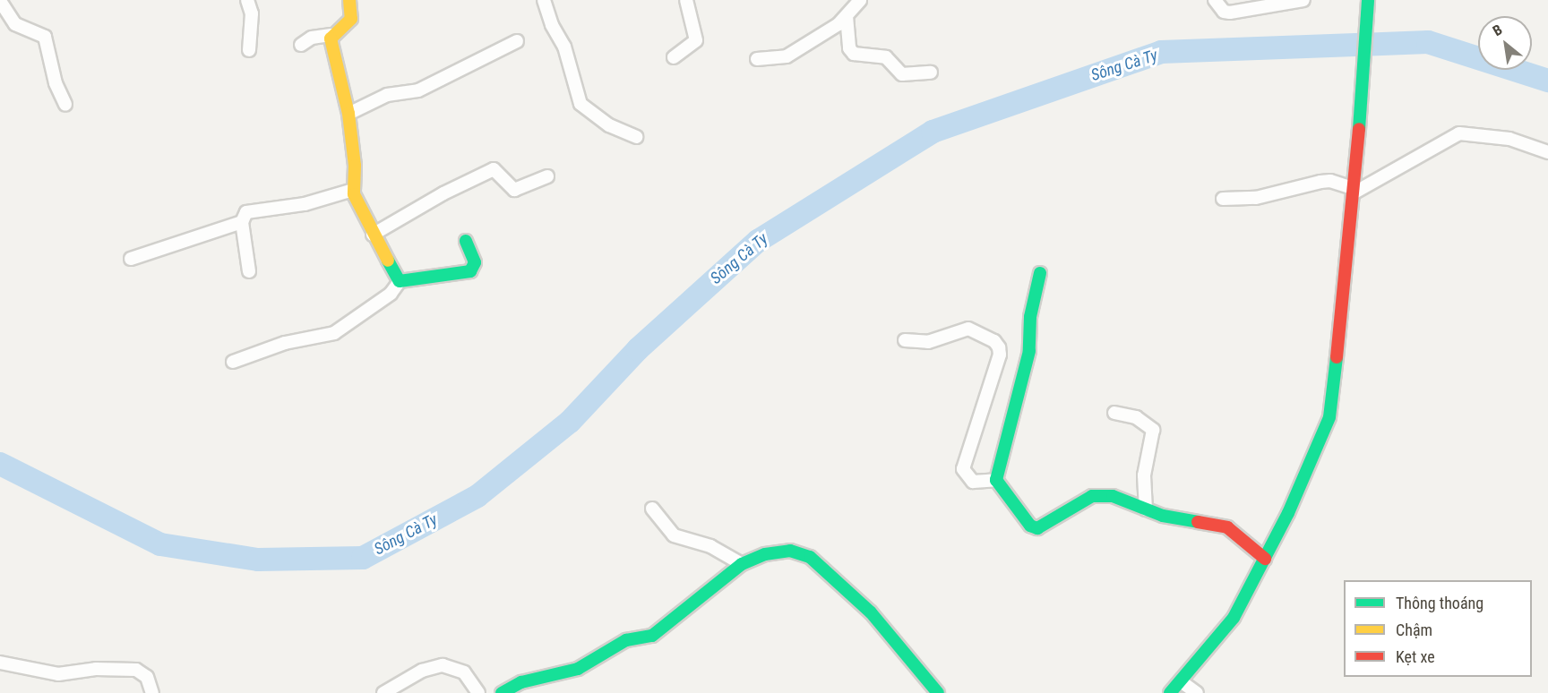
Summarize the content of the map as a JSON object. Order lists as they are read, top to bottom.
{
  "water": ["Sông Cà Ty"],
  "legend": ["Thông thoáng", "Chậm", "Kẹt xe"],
  "north": "top left"
}
